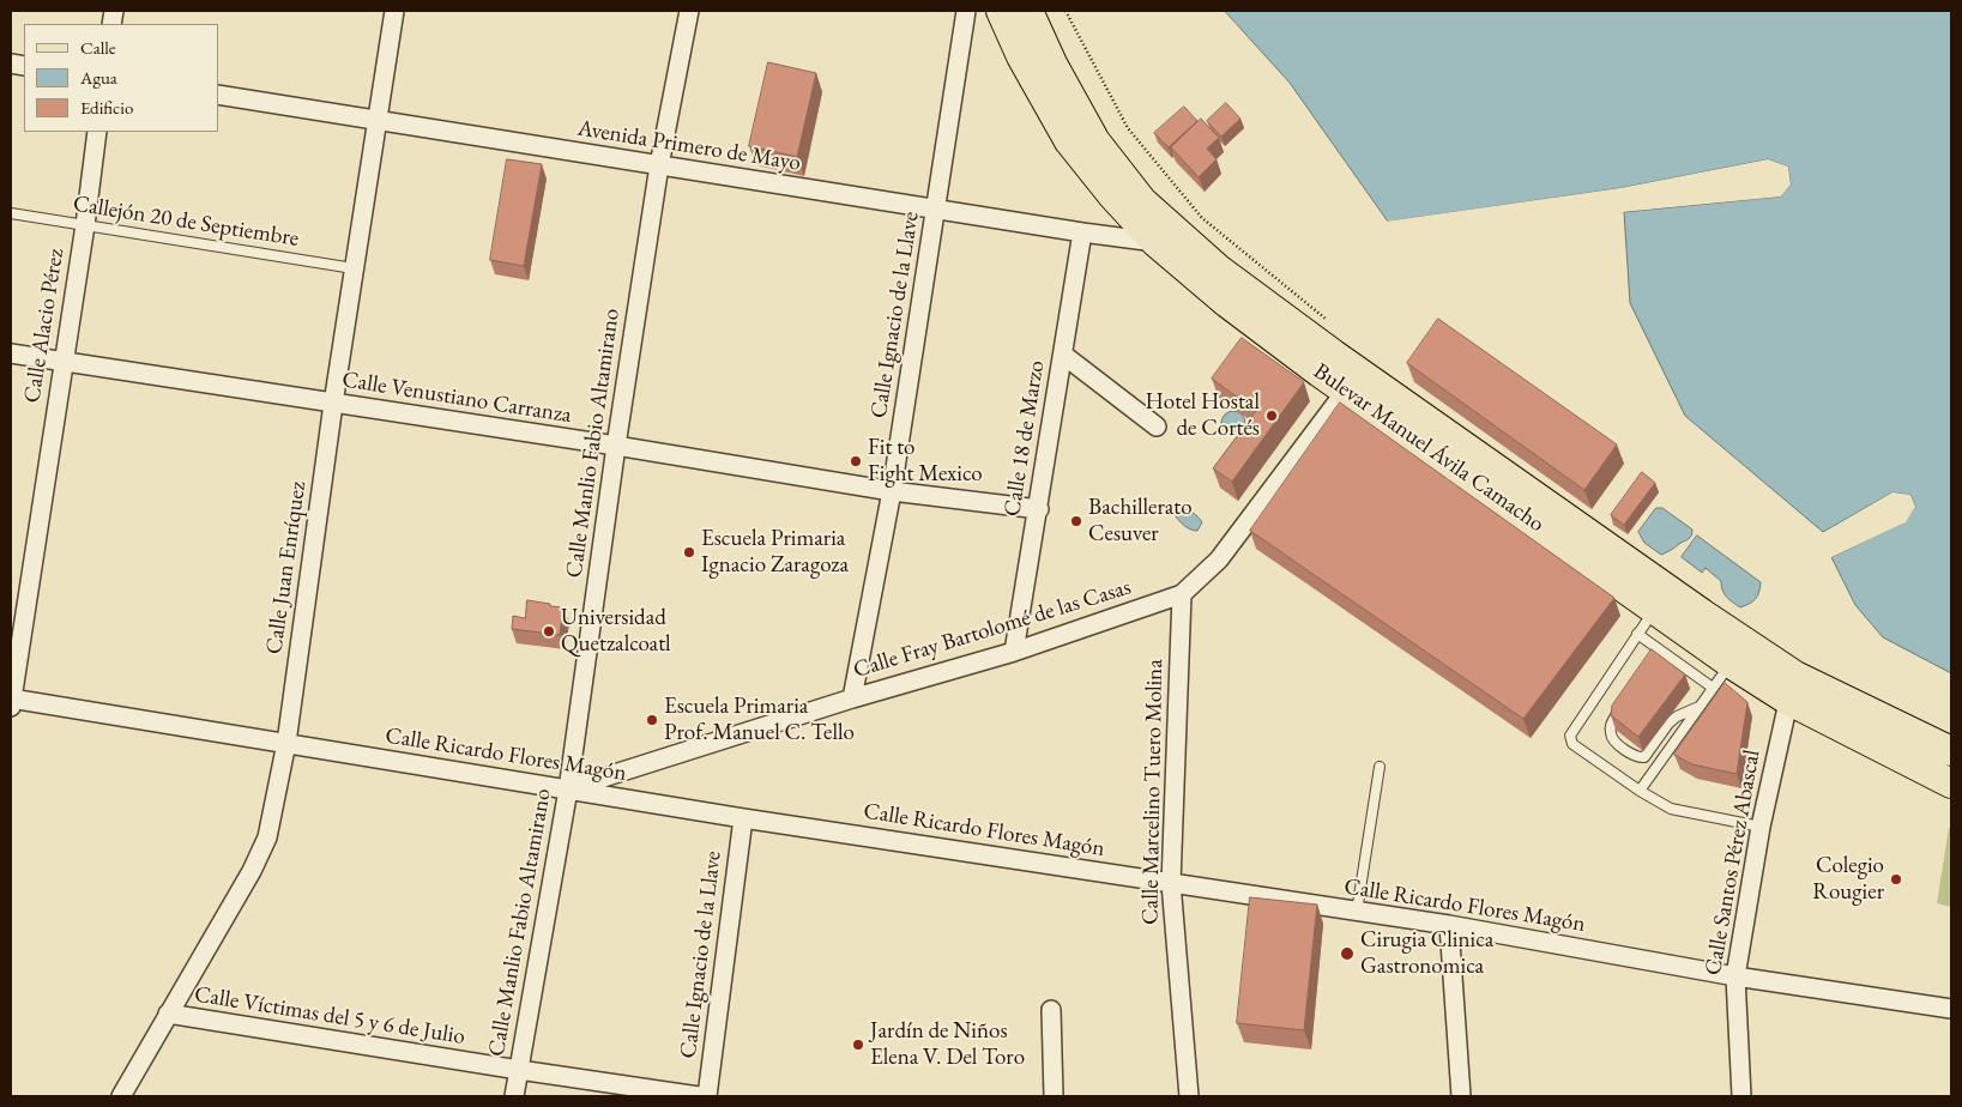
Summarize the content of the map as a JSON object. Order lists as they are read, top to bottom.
{
  "streets": {
    "main road": ["Bulevar Manuel Ávila Camacho"],
    "street": [
      "Avenida Primero de Mayo",
      "Calle Ignacio de la Llave",
      "Calle Alacio Pérez",
      "Calle Venustiano Carranza",
      "Calle 18 de Marzo",
      "Calle Manlio Fabio Altamirano",
      "Calle Juan Enríquez",
      "Calle Fray Bartolomé de las Casas",
      "Calle Ricardo Flores Magón",
      "Calle Marcelino Tuero Molina",
      "Calle Santos Pérez Abascal",
      "Calle Víctimas del 5 y 6 de Julio"
    ],
    "lane": ["Callejón 20 de Septiembre"]
  },
  "crossings": [
    ["Avenida Primero de Mayo", "Calle Ignacio de la Llave"],
    ["Avenida Primero de Mayo", "Calle 18 de Marzo"],
    ["Avenida Primero de Mayo", "Calle Manlio Fabio Altamirano"],
    ["Avenida Primero de Mayo", "Bulevar Manuel Ávila Camacho"],
    ["Avenida Primero de Mayo", "Calle Juan Enríquez"],
    ["Callejón 20 de Septiembre", "Calle Alacio Pérez"],
    ["Callejón 20 de Septiembre", "Calle Juan Enríquez"],
    ["Calle Ignacio de la Llave", "Calle Venustiano Carranza"],
    ["Calle Ignacio de la Llave", "Calle Fray Bartolomé de las Casas"],
    ["Calle Ignacio de la Llave", "Calle Ricardo Flores Magón"],
    ["Calle Alacio Pérez", "Calle Venustiano Carranza"],
    ["Calle Alacio Pérez", "Calle Ricardo Flores Magón"],
    ["Calle Venustiano Carranza", "Calle 18 de Marzo"],
    ["Calle Venustiano Carranza", "Calle Manlio Fabio Altamirano"],
    ["Calle Venustiano Carranza", "Calle Juan Enríquez"],
    ["Calle 18 de Marzo", "Calle Fray Bartolomé de las Casas"],
    ["Calle Manlio Fabio Altamirano", "Calle Fray Bartolomé de las Casas"],
    ["Calle Manlio Fabio Altamirano", "Calle Ricardo Flores Magón"],
    ["Calle Manlio Fabio Altamirano", "Calle Víctimas del 5 y 6 de Julio"],
    ["Bulevar Manuel Ávila Camacho", "Calle Fray Bartolomé de las Casas"],
    ["Bulevar Manuel Ávila Camacho", "Calle Santos Pérez Abascal"],
    ["Calle Juan Enríquez", "Calle Ricardo Flores Magón"],
    ["Calle Juan Enríquez", "Calle Víctimas del 5 y 6 de Julio"],
    ["Calle Fray Bartolomé de las Casas", "Calle Ricardo Flores Magón"],
    ["Calle Fray Bartolomé de las Casas", "Calle Marcelino Tuero Molina"],
    ["Calle Ricardo Flores Magón", "Calle Marcelino Tuero Molina"],
    ["Calle Ricardo Flores Magón", "Calle Santos Pérez Abascal"]
  ],
  "places": [
    "Hotel Hostal de Cortés",
    "Fit to Fight Mexico",
    "Bachillerato Cesuver",
    "Escuela Primaria Ignacio Zaragoza",
    "Universidad Quetzalcoatl",
    "Escuela Primaria Prof. Manuel C. Tello",
    "Colegio Rougier",
    "Cirugia Clinica Gastronomica",
    "Jardín de Niños Elena V. Del Toro"
  ],
  "legend": ["Calle", "Agua", "Edificio"]
}
